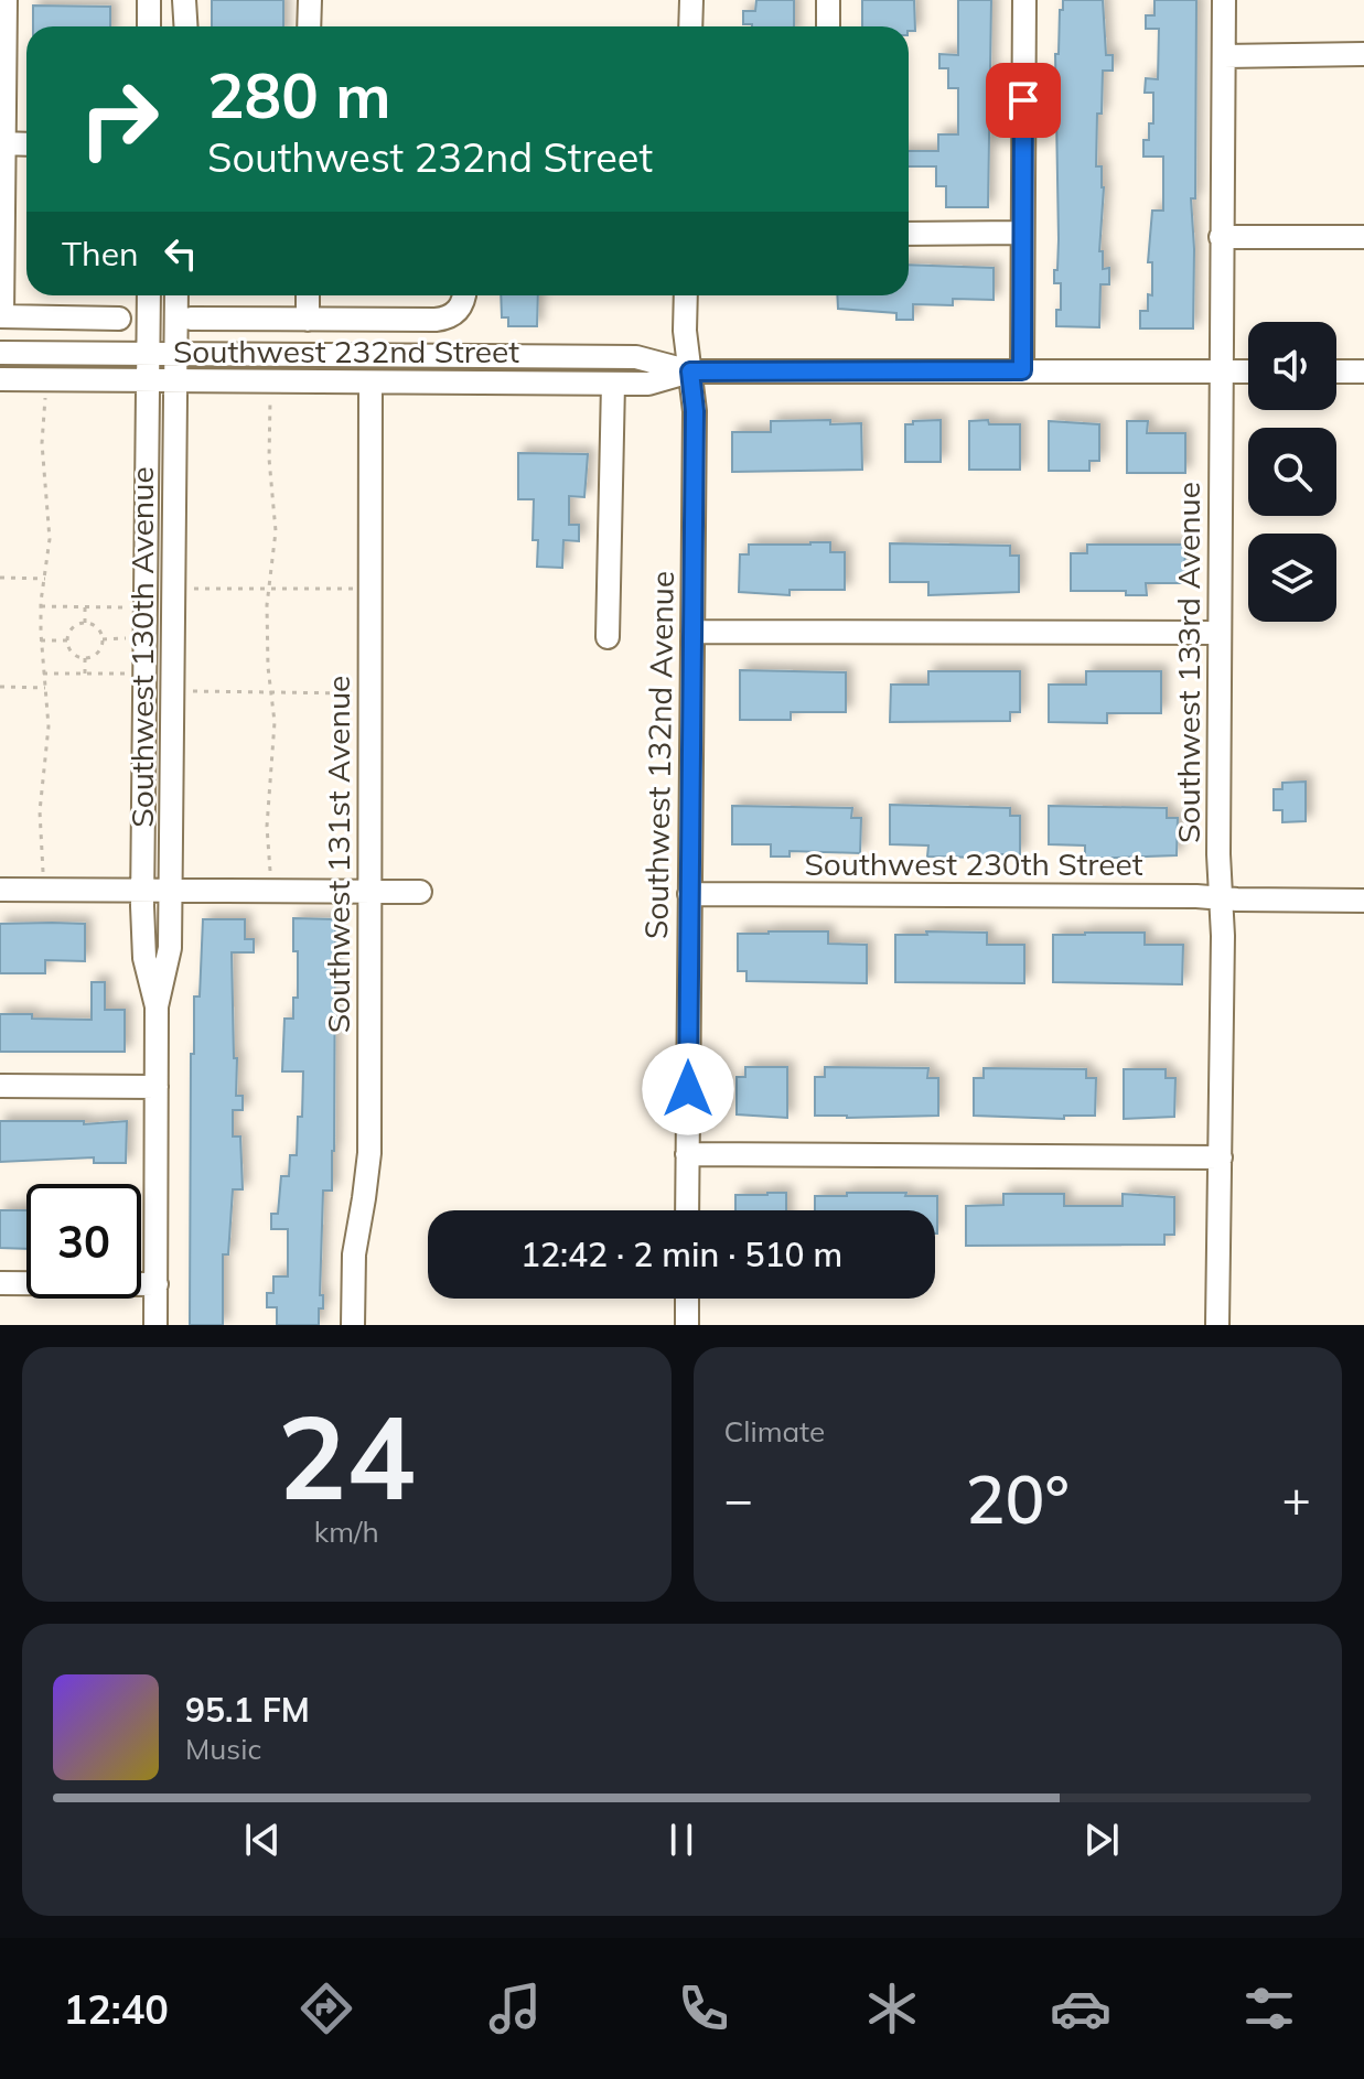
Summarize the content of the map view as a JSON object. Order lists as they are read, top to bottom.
{
  "streets": {
    "street": [
      "Southwest 232nd Street",
      "Southwest 130th Avenue",
      "Southwest 133rd Avenue",
      "Southwest 132nd Avenue",
      "Southwest 131st Avenue",
      "Southwest 230th Street"
    ]
  },
  "crossings": [
    ["Southwest 232nd Street", "Southwest 130th Avenue"],
    ["Southwest 232nd Street", "Southwest 133rd Avenue"],
    ["Southwest 232nd Street", "Southwest 132nd Avenue"],
    ["Southwest 232nd Street", "Southwest 131st Avenue"],
    ["Southwest 133rd Avenue", "Southwest 230th Street"],
    ["Southwest 132nd Avenue", "Southwest 230th Street"]
  ],
  "page": {
    "turn": ["280 m", "Southwest 232nd Street"],
    "then": "Then",
    "limit": "30",
    "trip": "12:42 · 2 min · 510 m",
    "tile": [
      ["24", "km/h"],
      "Climate"
    ],
    "heat": ["−", "20°", "+"],
    "song": ["95.1 FM", "Music"],
    "tabs": "12:40"
  }
}
